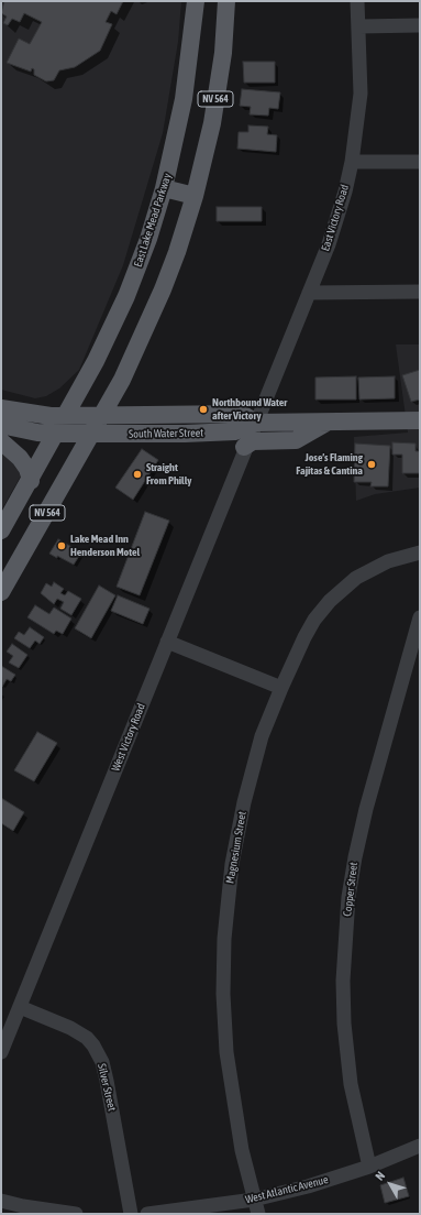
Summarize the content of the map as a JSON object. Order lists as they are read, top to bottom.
{
  "streets": {
    "main road": ["NV 564", "East Lake Mead Parkway", "South Water Street"],
    "street": [
      "East Victory Road",
      "West Victory Road",
      "Magnesium Street",
      "Copper Street",
      "Silver Street",
      "West Atlantic Avenue"
    ]
  },
  "crossings": [
    ["NV 564", "East Lake Mead Parkway"],
    ["NV 564", "South Water Street"],
    ["East Victory Road", "South Water Street"],
    ["East Victory Road", "West Victory Road"],
    ["East Lake Mead Parkway", "South Water Street"],
    ["South Water Street", "West Victory Road"],
    ["West Victory Road", "Silver Street"],
    ["Magnesium Street", "West Atlantic Avenue"],
    ["Copper Street", "West Atlantic Avenue"]
  ],
  "places": [
    "Northbound Water after Victory",
    "Jose’s Flaming Fajitas & Cantina",
    "Straight From Philly",
    "Lake Mead Inn Henderson Motel"
  ],
  "north": "top left"
}
